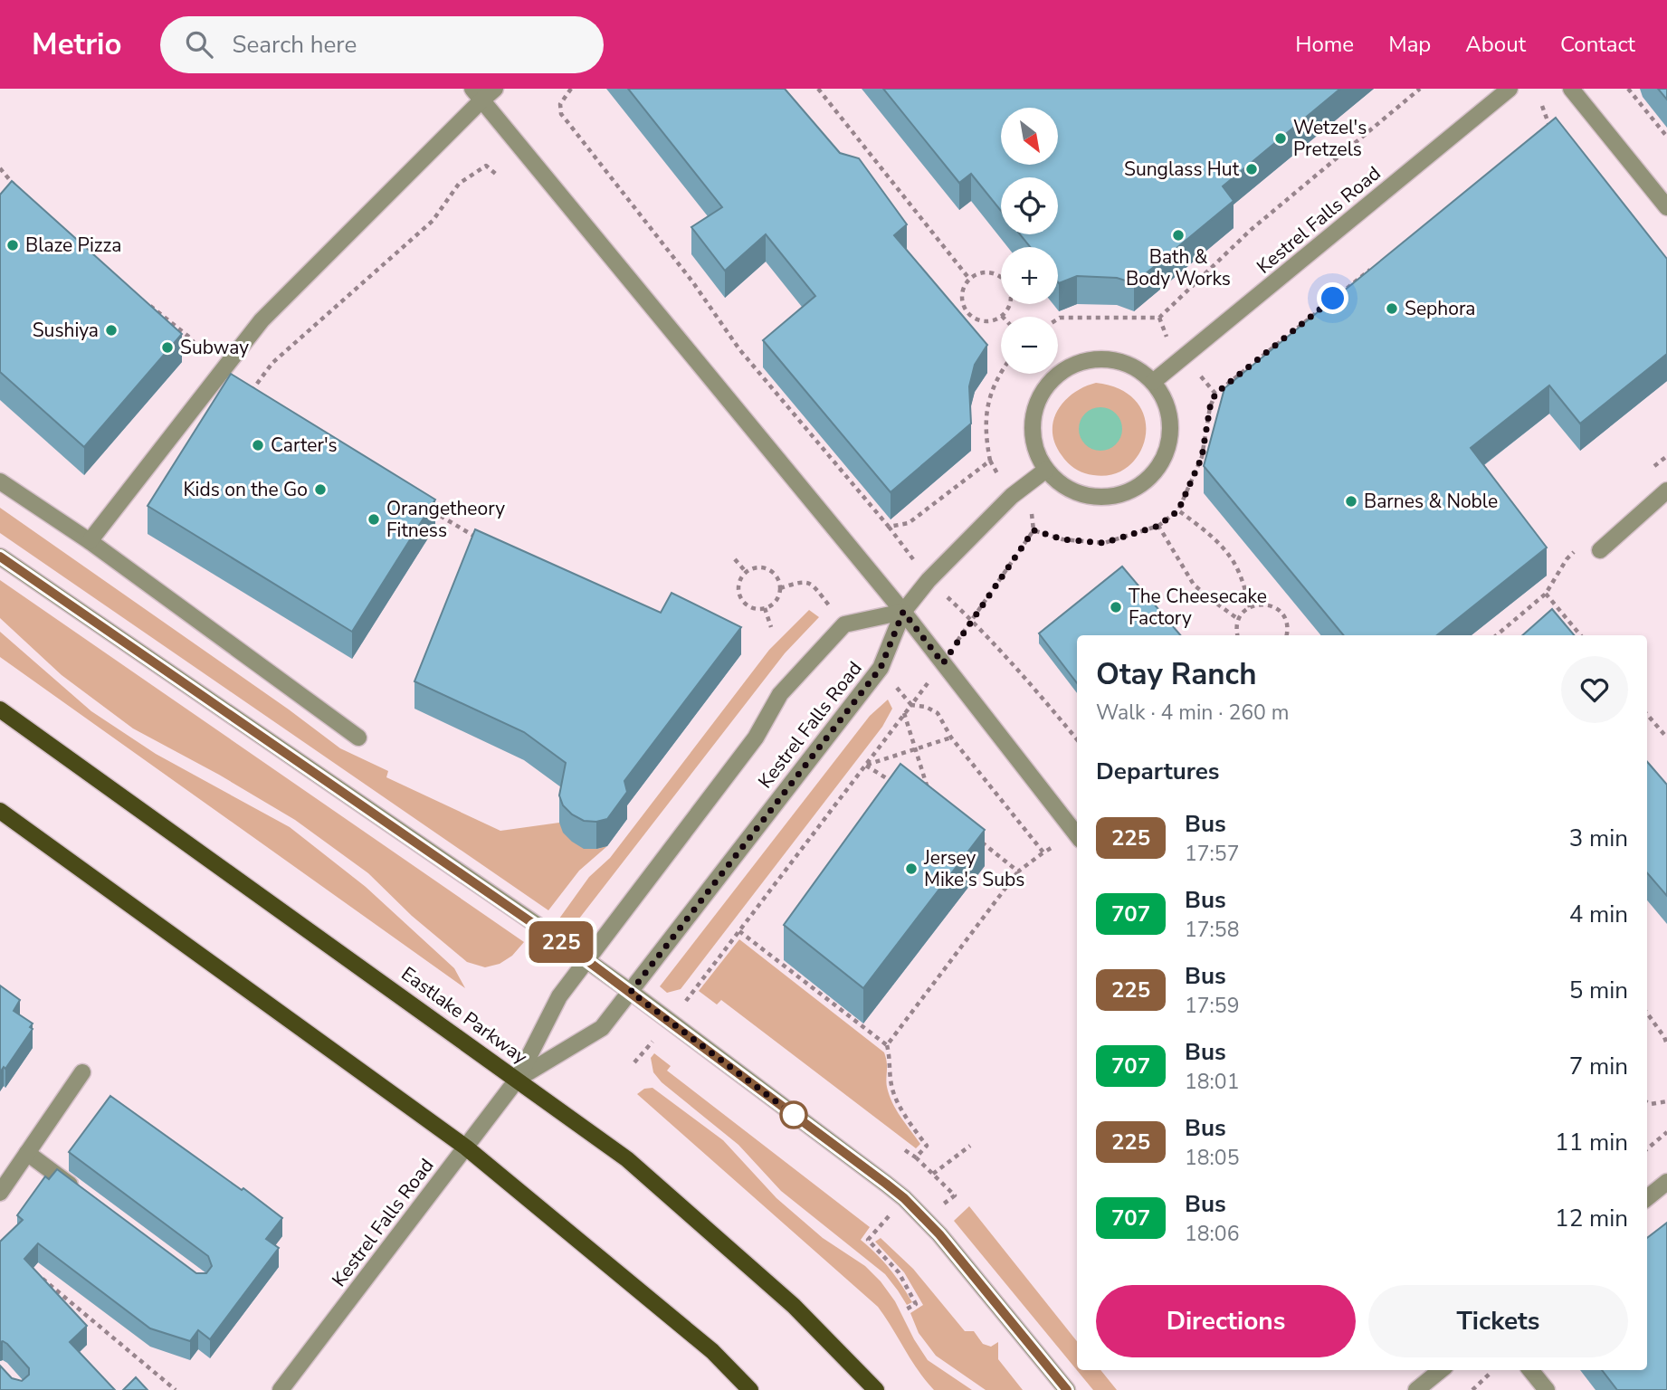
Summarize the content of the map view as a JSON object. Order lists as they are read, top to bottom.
{
  "streets": {
    "main road": ["Eastlake Parkway"],
    "street": ["Kestrel Falls Road"]
  },
  "crossings": [
    ["Kestrel Falls Road", "Eastlake Parkway"]
  ],
  "places": [
    "Wetzel's Pretzels",
    "Sunglass Hut",
    "Bath & Body Works",
    "Blaze Pizza",
    "Sephora",
    "Sushiya",
    "Subway",
    "Carter's",
    "Kids on the Go",
    "Barnes & Noble",
    "Orangetheory Fitness",
    "The Cheesecake Factory",
    "Jersey Mike's Subs"
  ],
  "lines": ["bus line 225"],
  "north": "bottom right",
  "page": {
    "header": "Metrio",
    "search": "Search here",
    "nav": [
      "Home",
      "Map",
      "About",
      "Contact"
    ],
    "on_map": "225",
    "map_buttons": ["+", "−"],
    "heading": [
      ["Otay Ranch", "Walk · 4 min · 260 m"],
      "Departures"
    ],
    "list": [
      {
        "mark": "225",
        "name": "Bus",
        "note": "17:57",
        "value": "3 min"
      },
      {
        "mark": "707",
        "name": "Bus",
        "note": "17:58",
        "value": "4 min"
      },
      {
        "mark": "225",
        "name": "Bus",
        "note": "17:59",
        "value": "5 min"
      },
      {
        "mark": "707",
        "name": "Bus",
        "note": "18:01",
        "value": "7 min"
      },
      {
        "mark": "225",
        "name": "Bus",
        "note": "18:05",
        "value": "11 min"
      },
      {
        "mark": "707",
        "name": "Bus",
        "note": "18:06",
        "value": "12 min"
      }
    ],
    "buttons": ["Directions", "Tickets"]
  }
}
